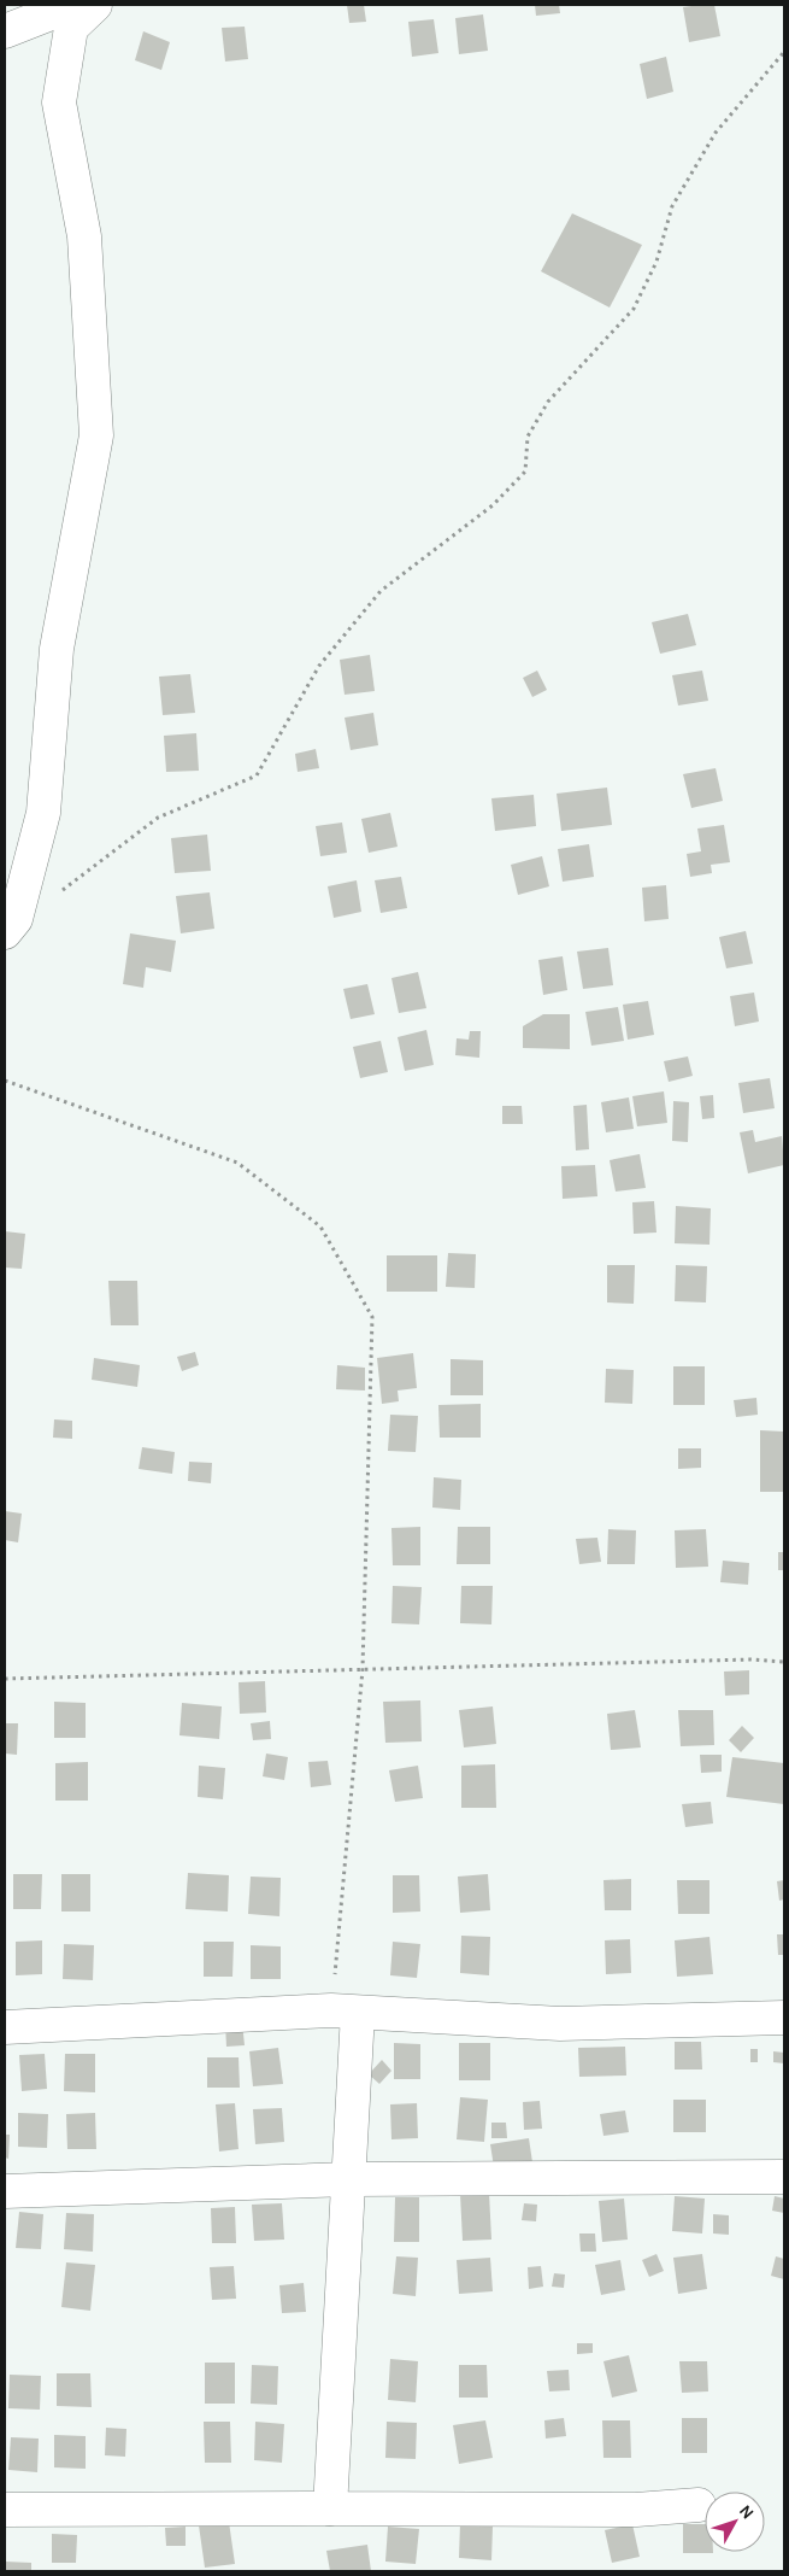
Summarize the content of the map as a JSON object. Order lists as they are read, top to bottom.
{
  "north": "top right"
}
